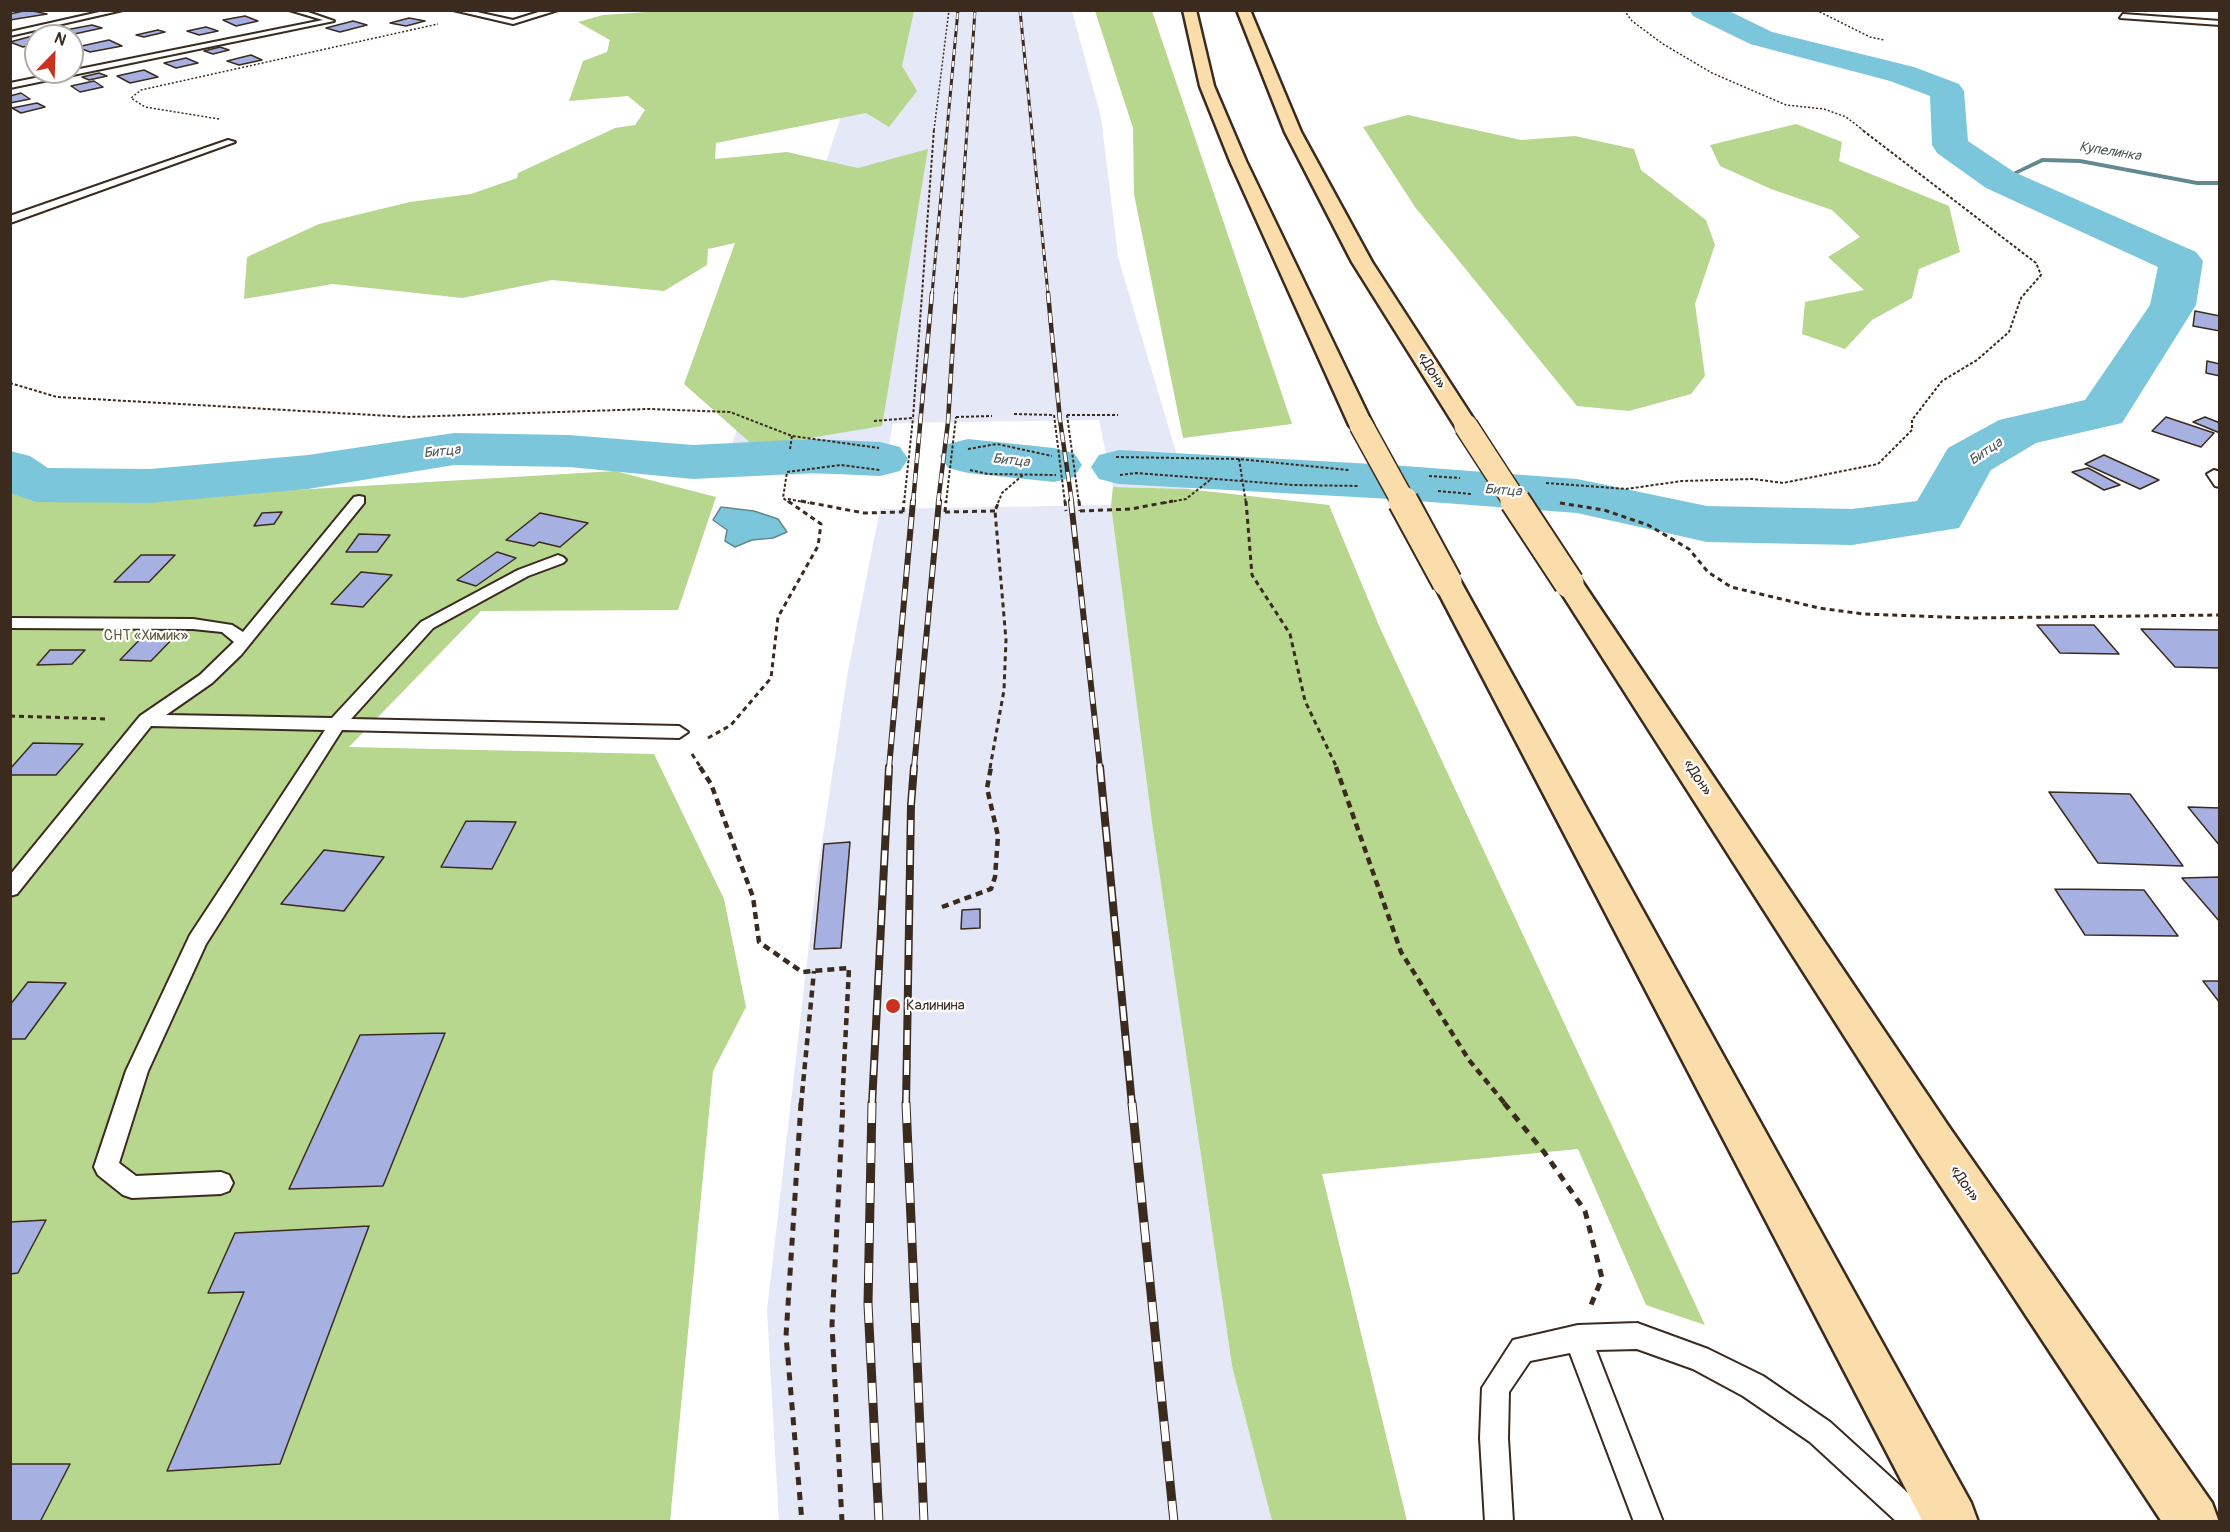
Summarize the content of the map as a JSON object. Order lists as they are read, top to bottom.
{
  "streets": {
    "highway": ["«Дон»"]
  },
  "water": ["Купелинка", "Битца"],
  "parks": ["СНТ «Химик»"],
  "places": ["Калинина"],
  "north": "top right"
}
